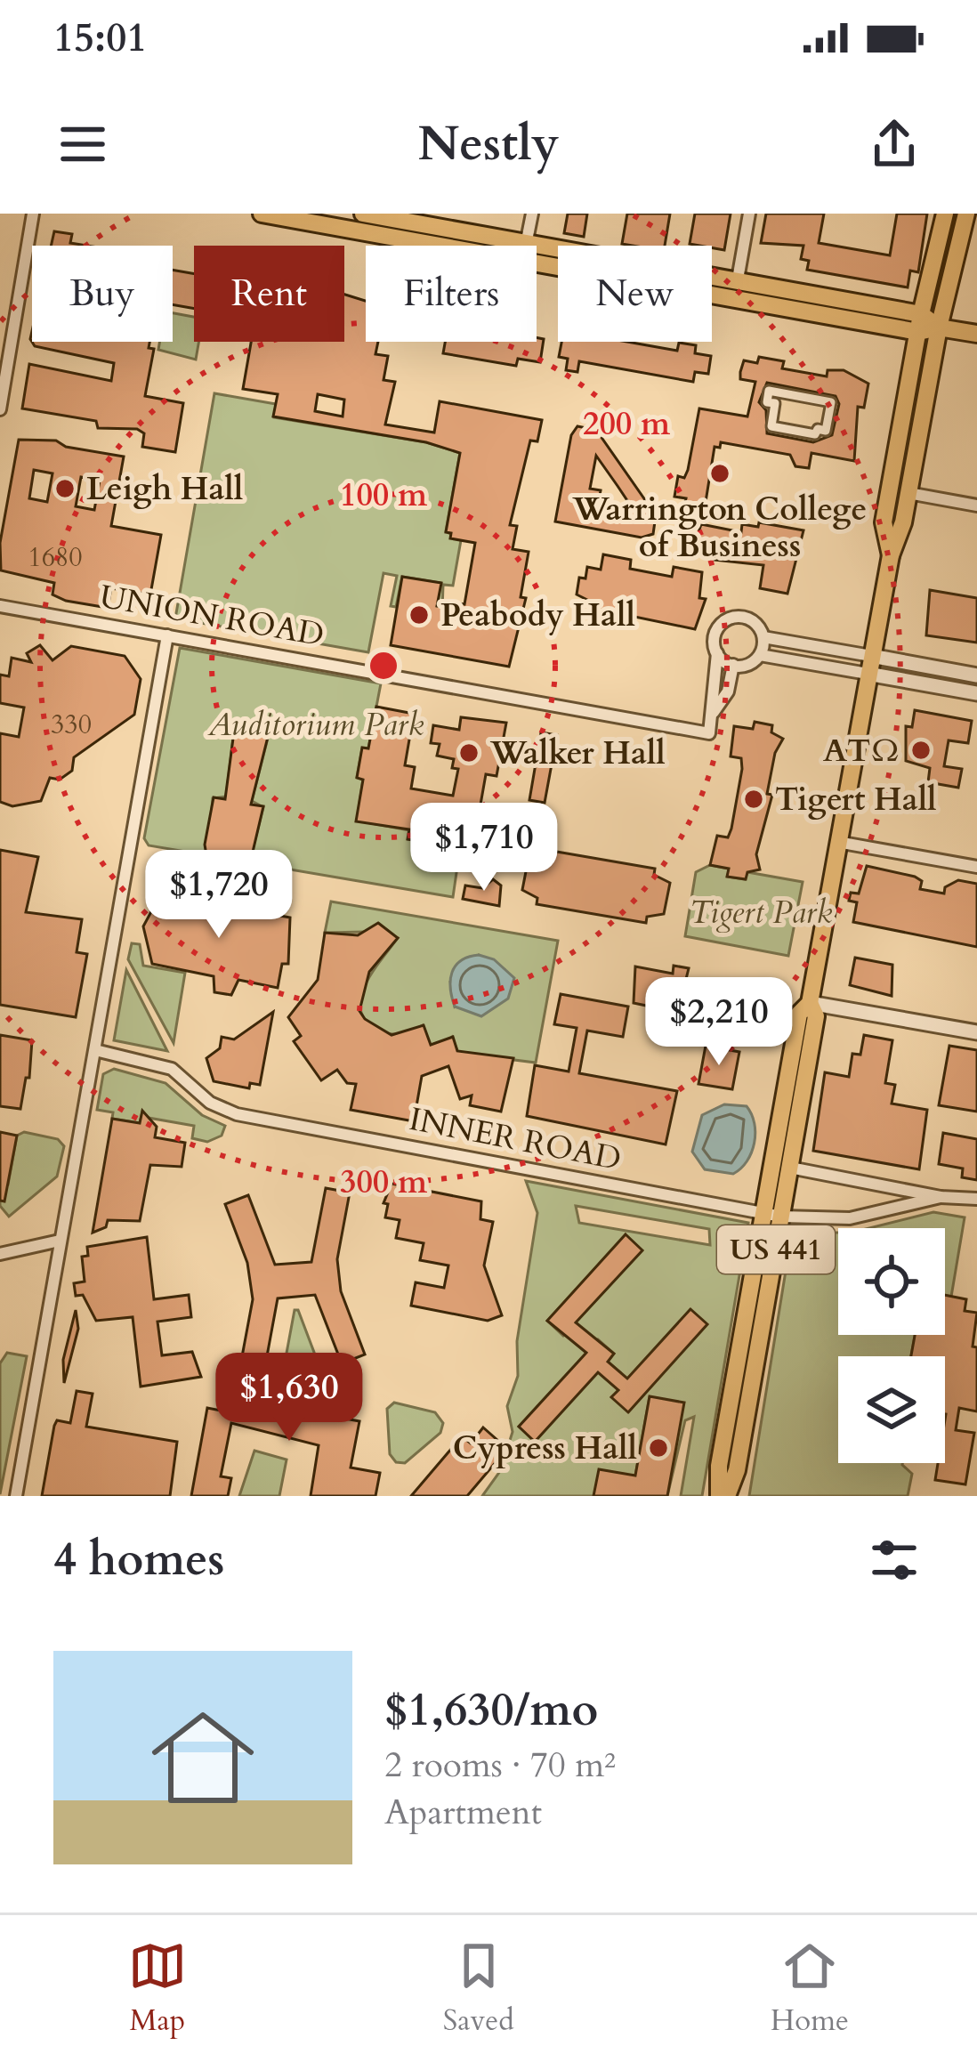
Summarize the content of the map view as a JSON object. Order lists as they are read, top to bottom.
{
  "streets": {
    "main road": ["US 441"],
    "street": ["UNION ROAD", "INNER ROAD"]
  },
  "crossings": [
    ["INNER ROAD", "US 441"]
  ],
  "parks": ["Auditorium Park", "Tigert Park"],
  "places": [
    "Warrington College of Business",
    "Leigh Hall",
    "Peabody Hall",
    "ΑΤΩ",
    "Walker Hall",
    "Tigert Hall",
    "Cypress Hall"
  ],
  "house_numbers": ["1680", "330"],
  "page": {
    "status": "15:01",
    "header": "Nestly",
    "chip": [
      "Buy",
      "Rent",
      "Filters",
      "New"
    ],
    "price": [
      "$1,710",
      "$1,720",
      "$2,210",
      "$1,630"
    ],
    "heading": "4 homes",
    "list": [
      {
        "name": "$1,630/mo",
        "note": "2 rooms · 70 m² · Apartment"
      }
    ],
    "tabs": ["Map", "Saved", "Home"]
  },
  "rings": ["200 m", "100 m", "300 m"]
}
